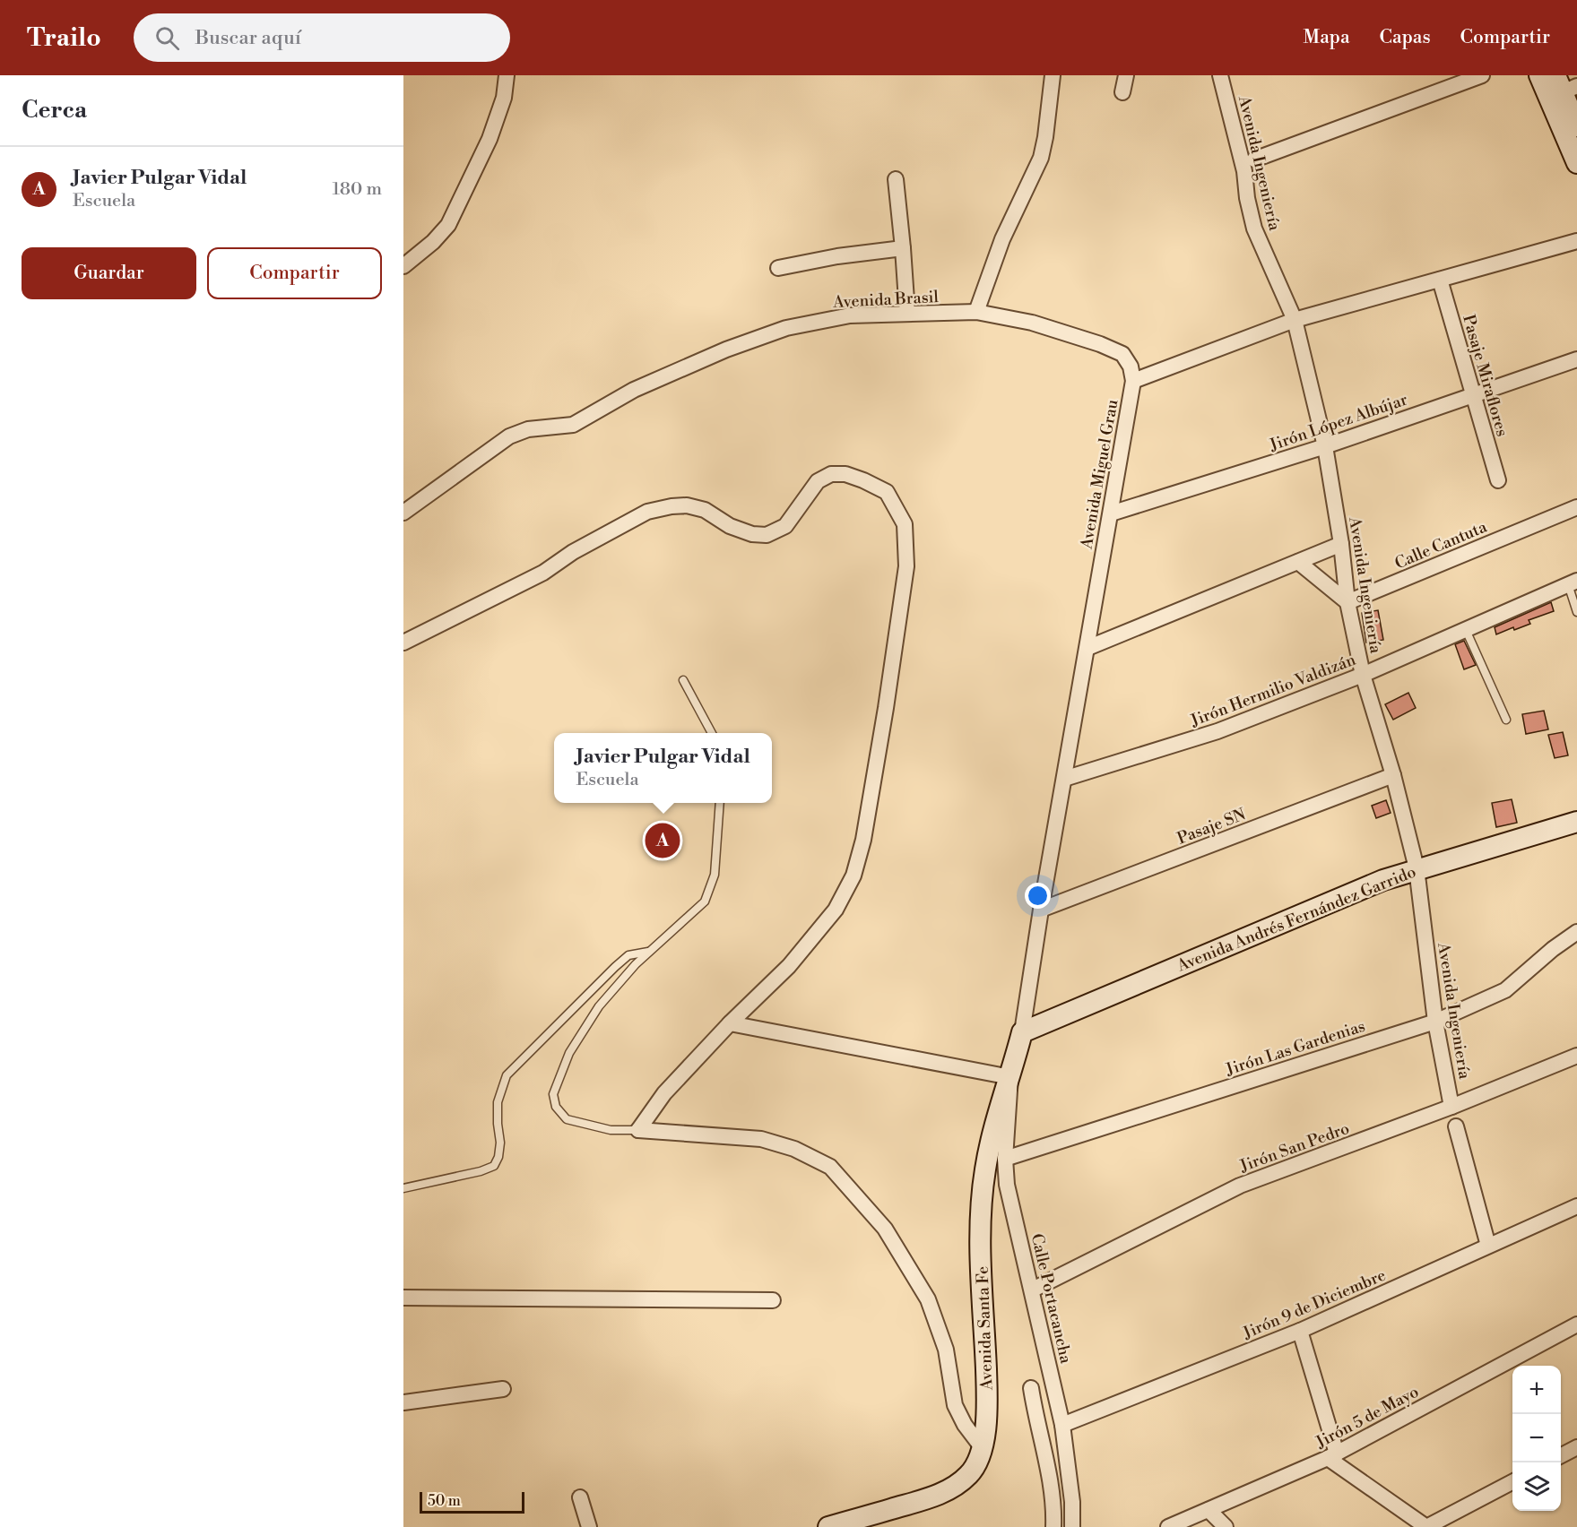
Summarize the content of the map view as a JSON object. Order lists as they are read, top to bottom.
{
  "streets": {
    "street": [
      "Avenida Ingeniería",
      "Avenida Brasil",
      "Pasaje Miraflores",
      "Jirón López Albújar",
      "Avenida Miguel Grau",
      "Calle Cantuta",
      "Jirón Hermilio Valdizán",
      "Pasaje SN",
      "Avenida Andrés Fernández Garrido",
      "Jirón Las Gardenias",
      "Jirón San Pedro",
      "Calle Portacancha",
      "Jirón 9 de Diciembre",
      "Avenida Santa Fe",
      "Jirón 5 de Mayo"
    ]
  },
  "crossings": [
    ["Avenida Ingeniería", "Jirón López Albújar"],
    ["Avenida Ingeniería", "Avenida Miguel Grau"],
    ["Avenida Ingeniería", "Calle Cantuta"],
    ["Avenida Ingeniería", "Jirón Hermilio Valdizán"],
    ["Avenida Ingeniería", "Pasaje SN"],
    ["Avenida Ingeniería", "Avenida Andrés Fernández Garrido"],
    ["Avenida Ingeniería", "Jirón Las Gardenias"],
    ["Avenida Ingeniería", "Jirón San Pedro"],
    ["Avenida Brasil", "Avenida Miguel Grau"],
    ["Pasaje Miraflores", "Jirón López Albújar"],
    ["Pasaje Miraflores", "Avenida Miguel Grau"],
    ["Jirón López Albújar", "Avenida Miguel Grau"],
    ["Avenida Miguel Grau", "Jirón Hermilio Valdizán"],
    ["Avenida Miguel Grau", "Pasaje SN"],
    ["Avenida Miguel Grau", "Avenida Andrés Fernández Garrido"],
    ["Avenida Miguel Grau", "Avenida Santa Fe"],
    ["Avenida Andrés Fernández Garrido", "Avenida Santa Fe"],
    ["Jirón Las Gardenias", "Calle Portacancha"],
    ["Jirón San Pedro", "Calle Portacancha"],
    ["Calle Portacancha", "Jirón 9 de Diciembre"],
    ["Calle Portacancha", "Avenida Santa Fe"]
  ],
  "scale_bar": "50 m",
  "page": {
    "header": "Trailo",
    "search": "Buscar aquí",
    "nav": ["Mapa", "Capas", "Compartir"],
    "heading": "Cerca",
    "list": [
      {
        "mark": "A",
        "name": "Javier Pulgar Vidal",
        "note": "Escuela",
        "value": "180 m"
      }
    ],
    "buttons": ["Guardar", "Compartir"],
    "popup": ["Javier Pulgar Vidal", "Escuela"],
    "pins": "A",
    "map_buttons": ["+", "−"],
    "scale": "50 m"
  }
}
